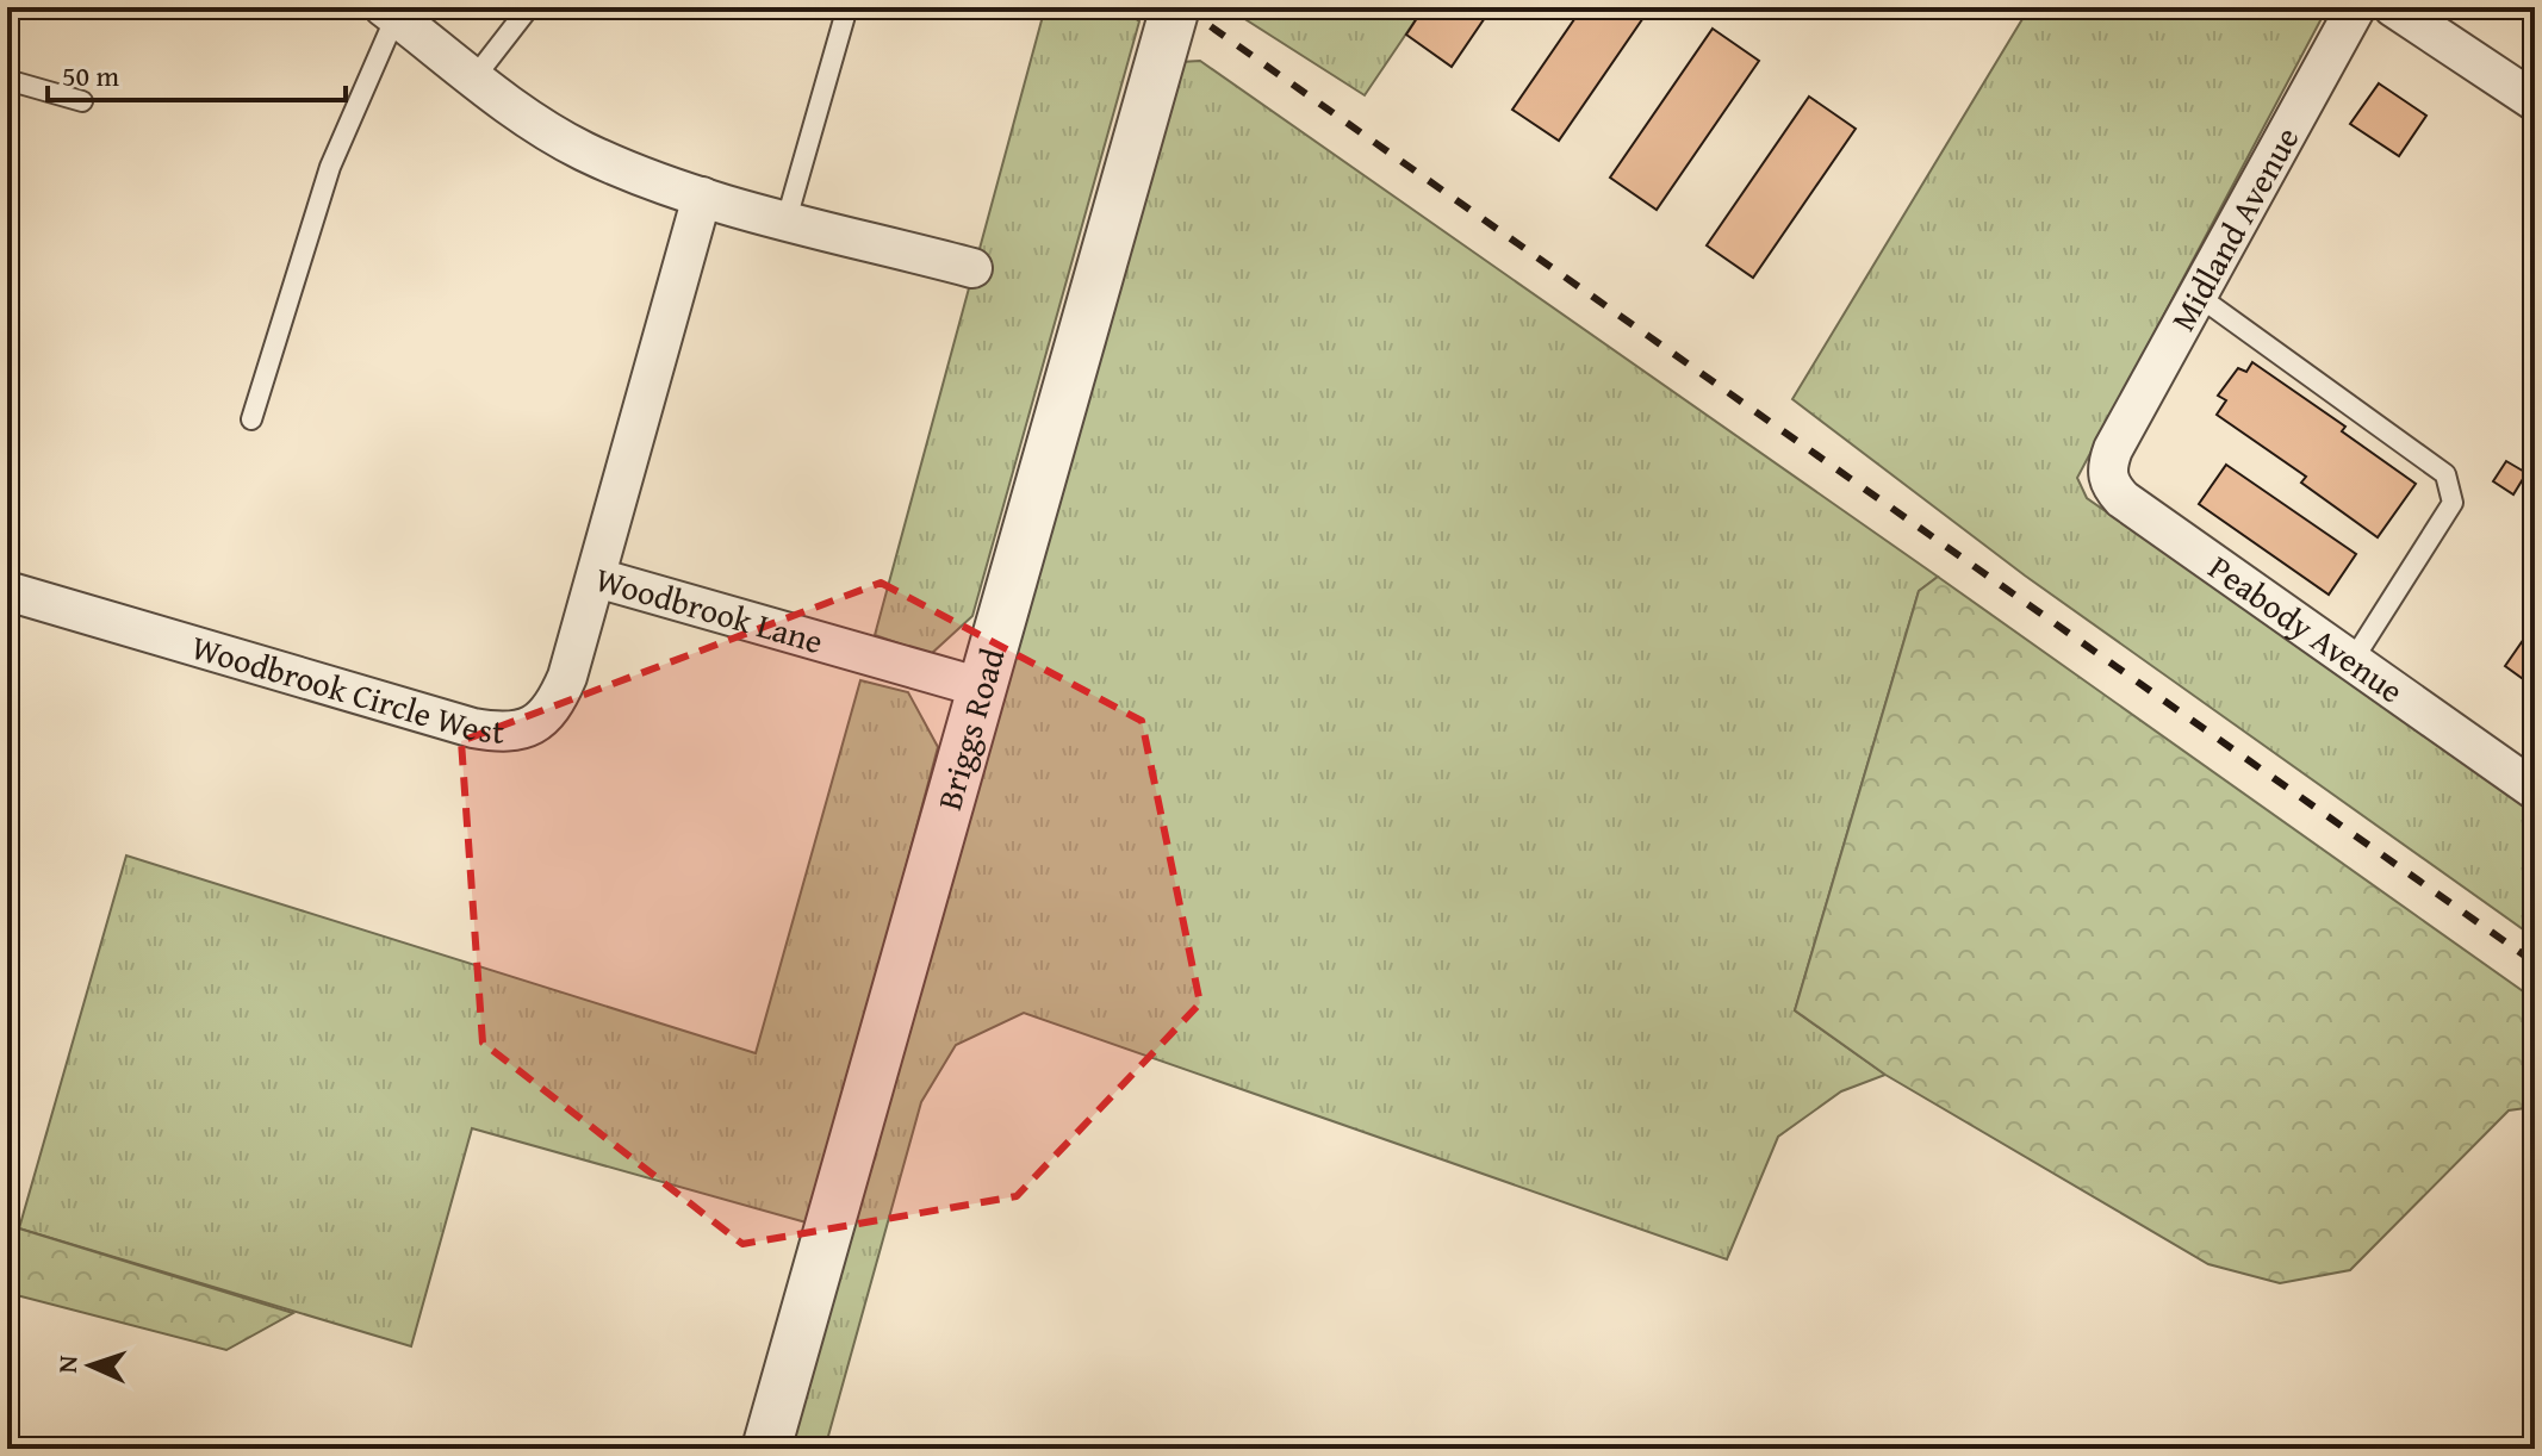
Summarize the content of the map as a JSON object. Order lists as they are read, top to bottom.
{
  "streets": {
    "street": [
      "Midland Avenue",
      "Woodbrook Lane",
      "Peabody Avenue",
      "Woodbrook Circle West",
      "Briggs Road"
    ]
  },
  "crossings": [
    ["Midland Avenue", "Peabody Avenue"],
    ["Woodbrook Lane", "Woodbrook Circle West"],
    ["Woodbrook Lane", "Briggs Road"]
  ],
  "scale_bar": "50 m",
  "north": "left"
}
